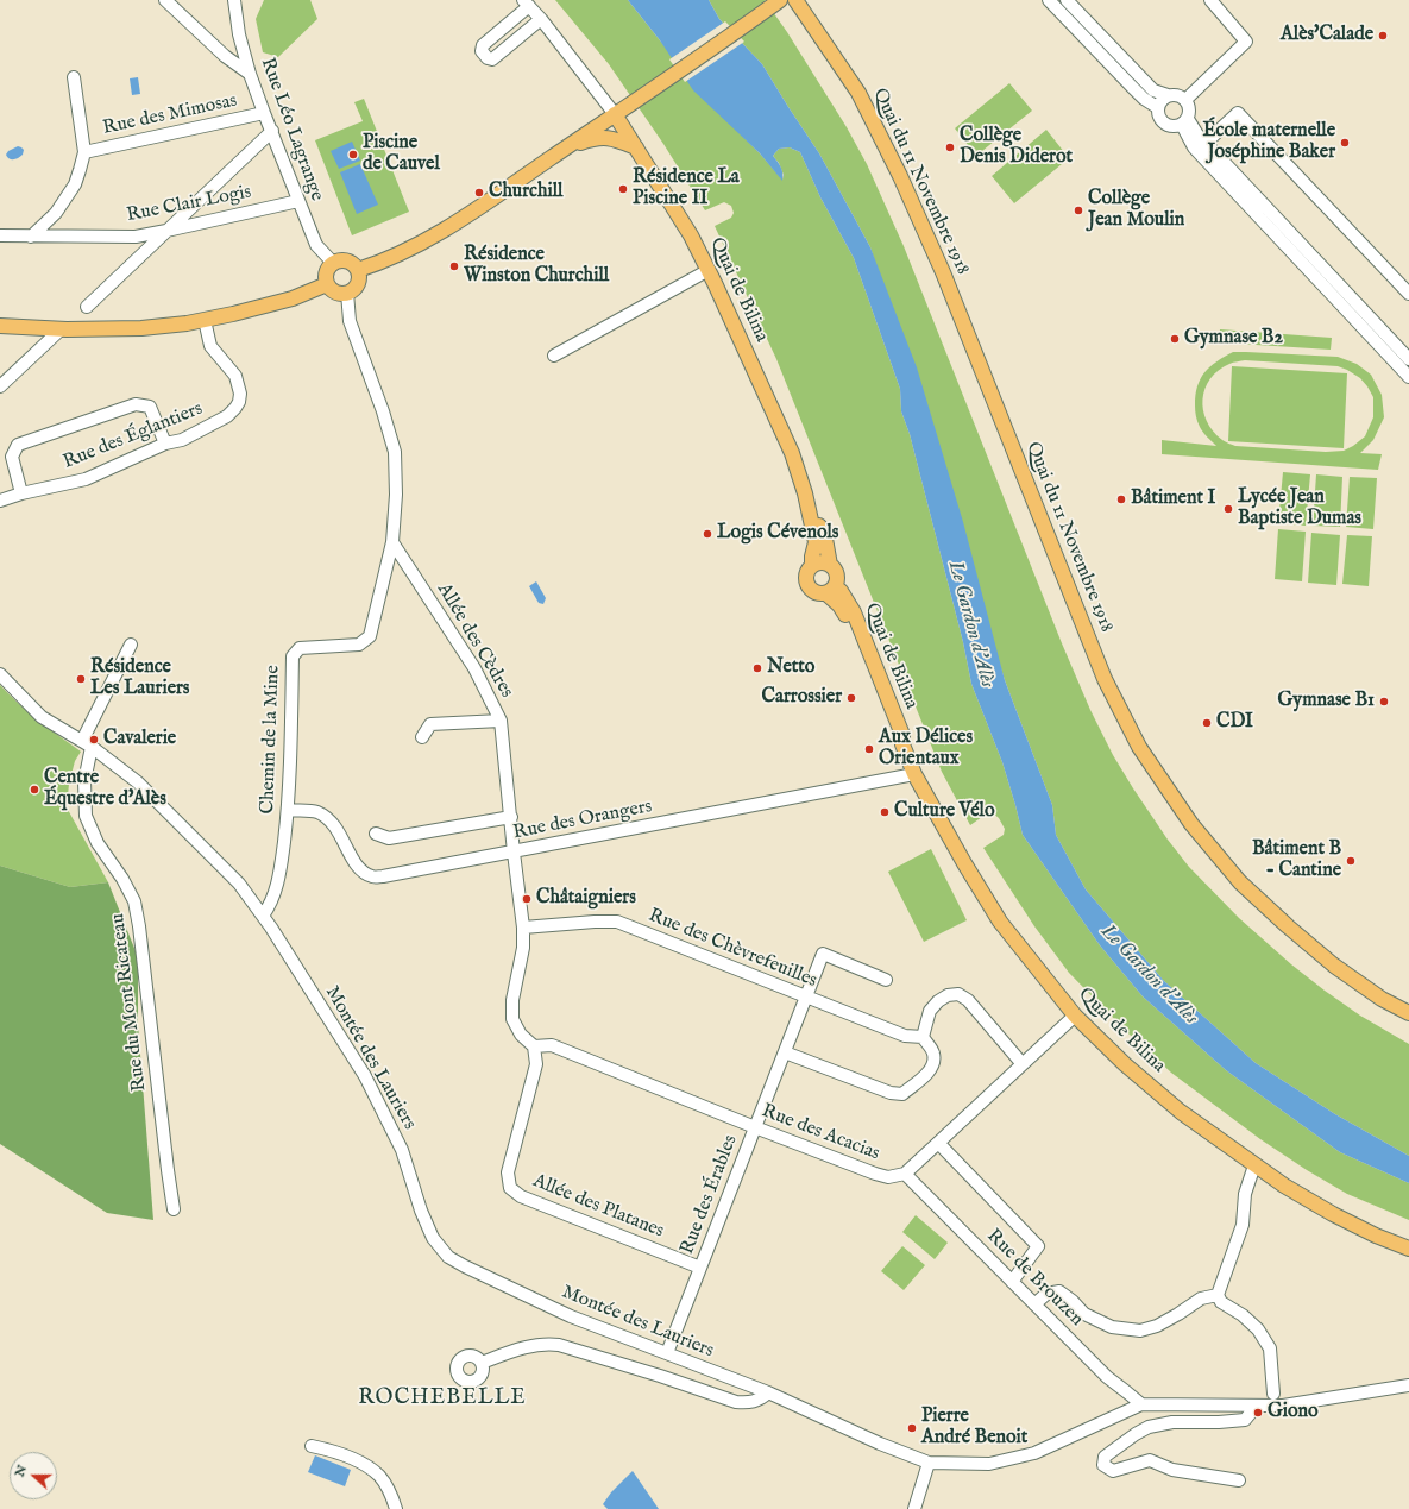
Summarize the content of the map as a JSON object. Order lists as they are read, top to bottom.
{
  "streets": {
    "main road": ["Quai du 11 Novembre 1918", "Quai de Bilina"],
    "street": [
      "Rue des Mimosas",
      "Rue Léo Lagrange",
      "Rue Clair Logis",
      "Rue des Églantiers",
      "Allée des Cèdres",
      "Chemin de la Mine",
      "Rue des Orangers",
      "Rue des Chèvrefeuilles",
      "Rue du Mont Ricateau",
      "Montée des Lauriers",
      "Rue des Acacias",
      "Rue des Érables",
      "Allée des Platanes",
      "Rue de Brouzen"
    ]
  },
  "crossings": [
    ["Rue des Mimosas", "Rue Léo Lagrange"],
    ["Rue des Mimosas", "Rue Clair Logis"],
    ["Rue Léo Lagrange", "Rue Clair Logis"],
    ["Rue Léo Lagrange", "Chemin de la Mine"],
    ["Quai de Bilina", "Rue des Orangers"],
    ["Allée des Cèdres", "Chemin de la Mine"],
    ["Allée des Cèdres", "Rue des Orangers"],
    ["Allée des Cèdres", "Rue des Chèvrefeuilles"],
    ["Allée des Cèdres", "Rue des Acacias"],
    ["Allée des Cèdres", "Allée des Platanes"],
    ["Chemin de la Mine", "Rue des Orangers"],
    ["Chemin de la Mine", "Montée des Lauriers"],
    ["Rue des Chèvrefeuilles", "Rue des Érables"],
    ["Rue du Mont Ricateau", "Montée des Lauriers"],
    ["Montée des Lauriers", "Rue des Érables"],
    ["Rue des Acacias", "Rue des Érables"],
    ["Rue des Acacias", "Allée des Platanes"],
    ["Rue des Acacias", "Rue de Brouzen"],
    ["Rue des Érables", "Allée des Platanes"]
  ],
  "districts": ["ROCHEBELLE"],
  "water": ["Le Gardon d'Alès"],
  "places": [
    "Alès'Calade",
    "École maternelle Joséphine Baker",
    "Collège Denis Diderot",
    "Piscine de Cauvel",
    "Résidence La Piscine II",
    "Churchill",
    "Collège Jean Moulin",
    "Résidence Winston Churchill",
    "Gymnase B2",
    "Bâtiment I",
    "Lycée Jean Baptiste Dumas",
    "Logis Cévenols",
    "Netto",
    "Résidence Les Lauriers",
    "Carrossier",
    "Gymnase B1",
    "CDI",
    "Cavalerie",
    "Aux Délices Orientaux",
    "Centre Équestre d'Alès",
    "Culture Vélo",
    "Bâtiment B - Cantine",
    "Châtaigniers",
    "Giono",
    "Pierre André Benoit"
  ],
  "north": "left"
}
